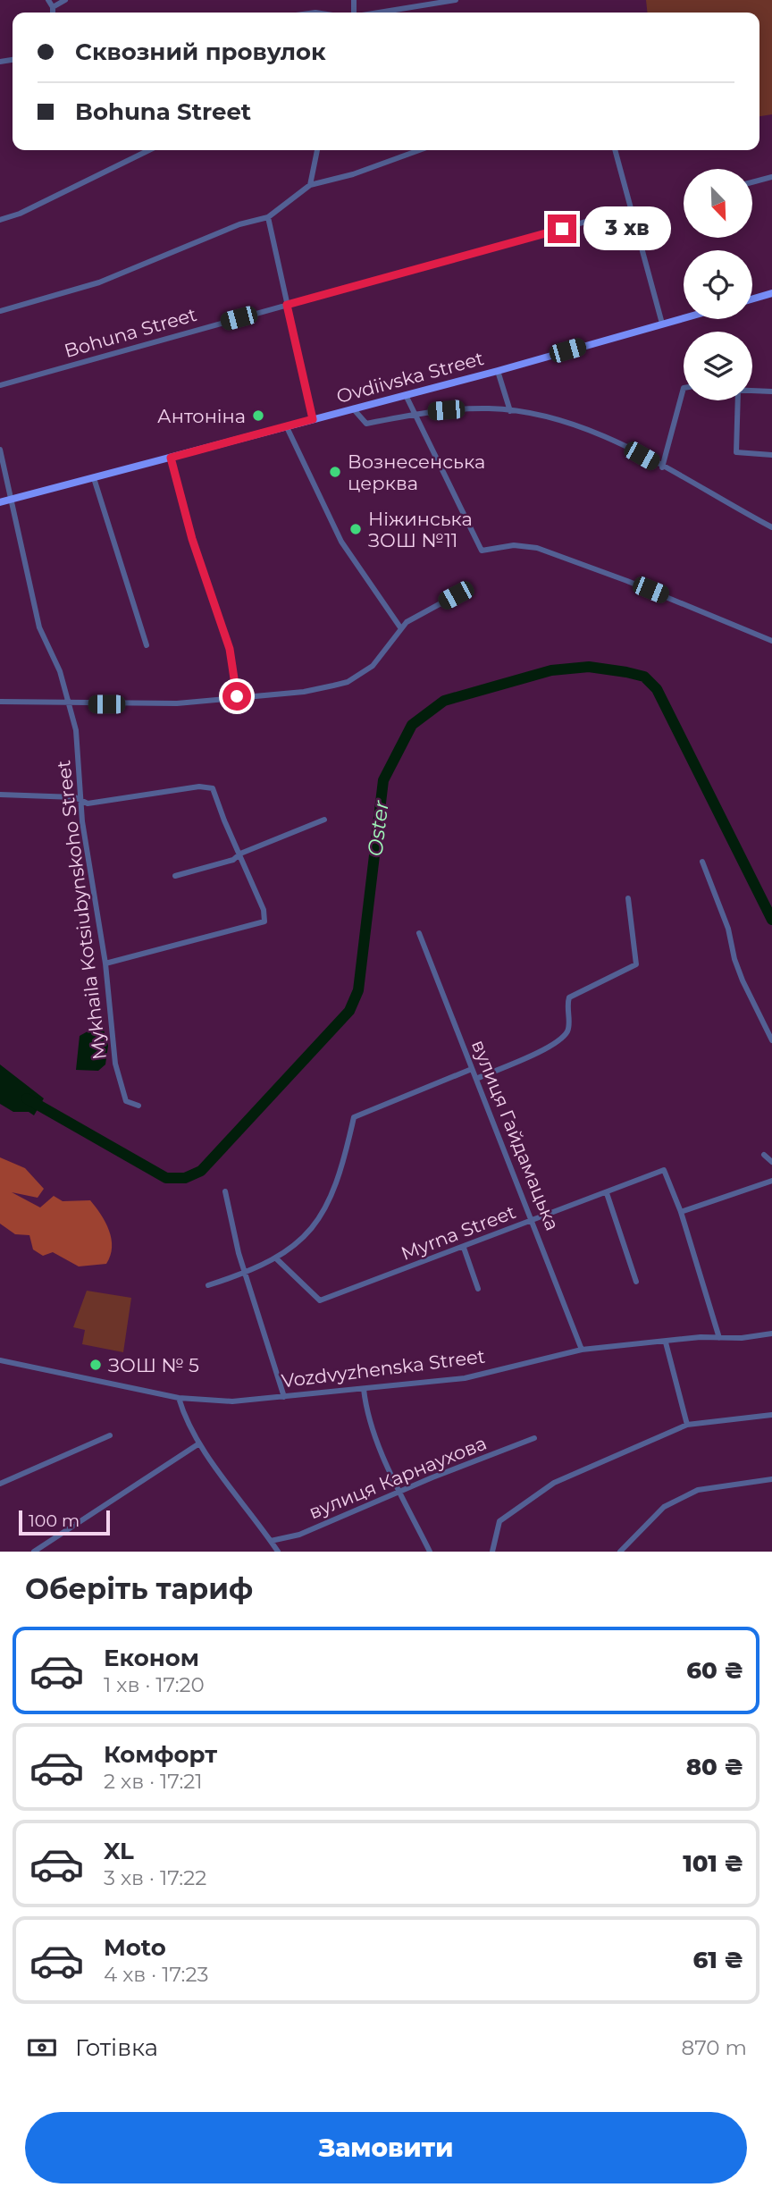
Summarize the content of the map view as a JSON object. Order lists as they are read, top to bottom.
{
  "streets": {
    "main road": ["Ovdiivska Street"],
    "street": [
      "Bohuna Street",
      "Mykhaila Kotsiubynskoho Street",
      "вулиця Гайдамацька",
      "Myrna Street",
      "Vozdvyzhenska Street",
      "вулиця Карнаухова"
    ]
  },
  "crossings": [
    ["Ovdiivska Street", "Mykhaila Kotsiubynskoho Street"],
    ["вулиця Гайдамацька", "Myrna Street"],
    ["вулиця Гайдамацька", "Vozdvyzhenska Street"]
  ],
  "water": ["Oster"],
  "places": [
    "Антоніна",
    "Вознесенська церква",
    "Ніжинська ЗОШ №11",
    "ЗОШ № 5"
  ],
  "scale_bar": "100 m",
  "north": "bottom right",
  "page": {
    "banner": ["Сквозний провулок", "Bohuna Street"],
    "bubble": "3 хв",
    "scale": "100 m",
    "heading": "Оберіть тариф",
    "list": [
      {
        "name": "Економ",
        "note": "1 хв · 17:20",
        "value": "60 ₴"
      },
      {
        "name": "Комфорт",
        "note": "2 хв · 17:21",
        "value": "80 ₴"
      },
      {
        "name": "XL",
        "note": "3 хв · 17:22",
        "value": "101 ₴"
      },
      {
        "name": "Moto",
        "note": "4 хв · 17:23",
        "value": "61 ₴"
      }
    ],
    "pay": ["Готівка", "870 m"],
    "buttons": "Замовити"
  }
}
